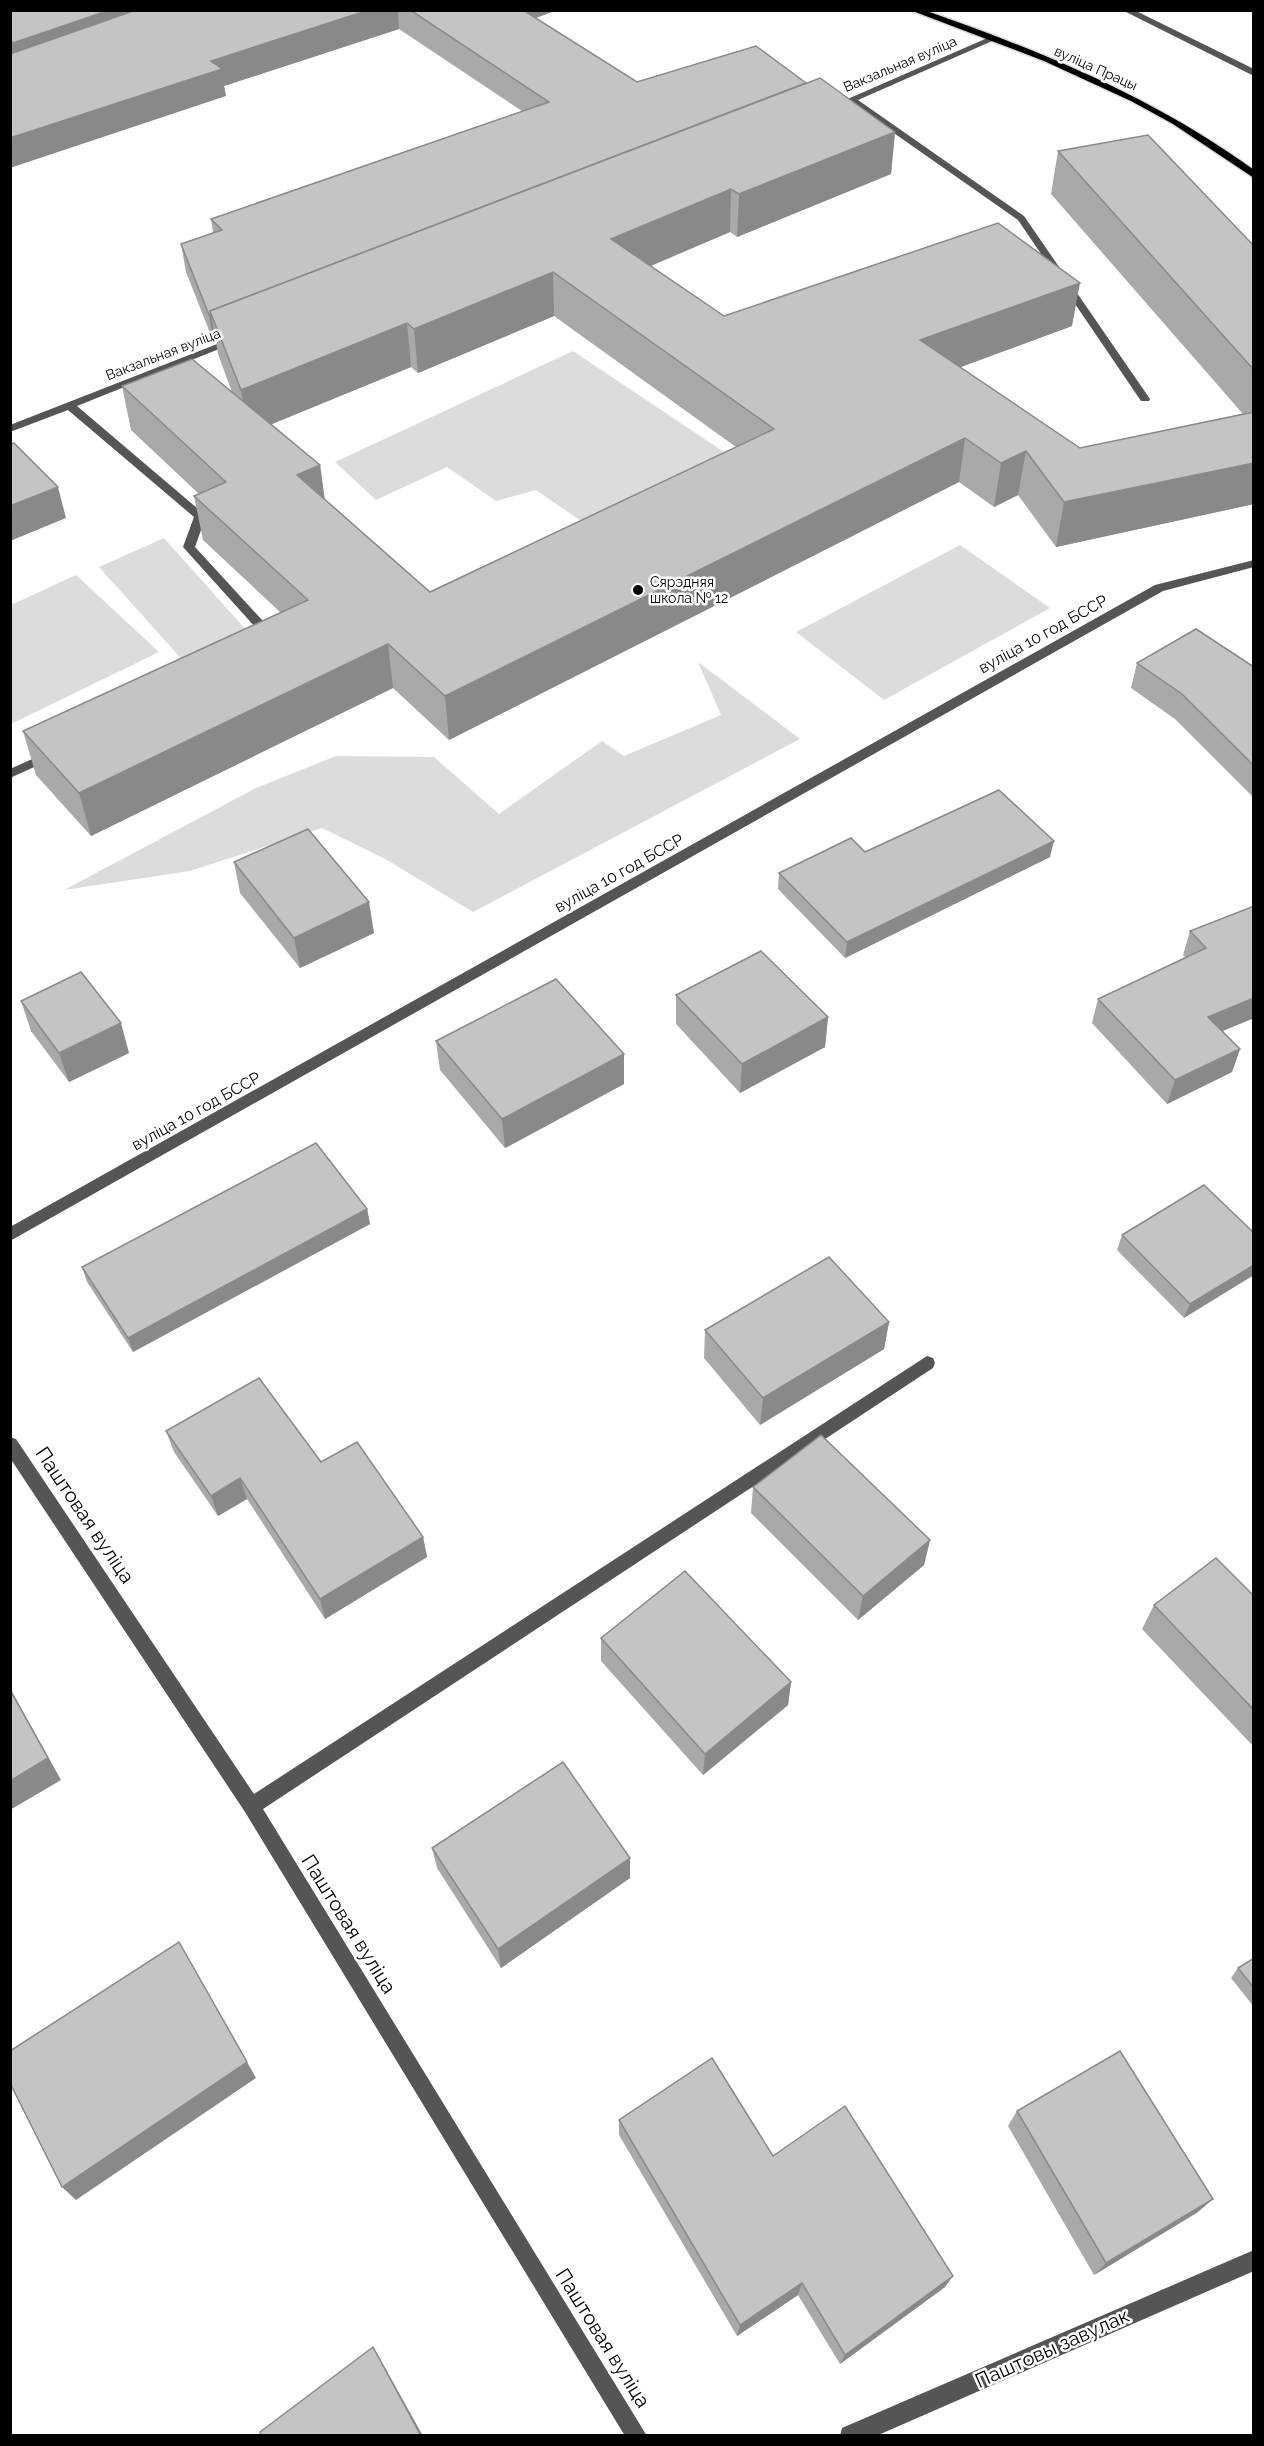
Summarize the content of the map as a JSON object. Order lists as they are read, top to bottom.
{
  "streets": {
    "main road": ["вуліца Працы"],
    "street": [
      "Вакзальная вуліца",
      "вуліца 10 год БССР",
      "Паштовая вуліца",
      "Паштовы завулак"
    ]
  },
  "crossings": [
    ["Вакзальная вуліца", "вуліца Працы"]
  ],
  "places": ["Сярэдняя школа № 12"]
}
